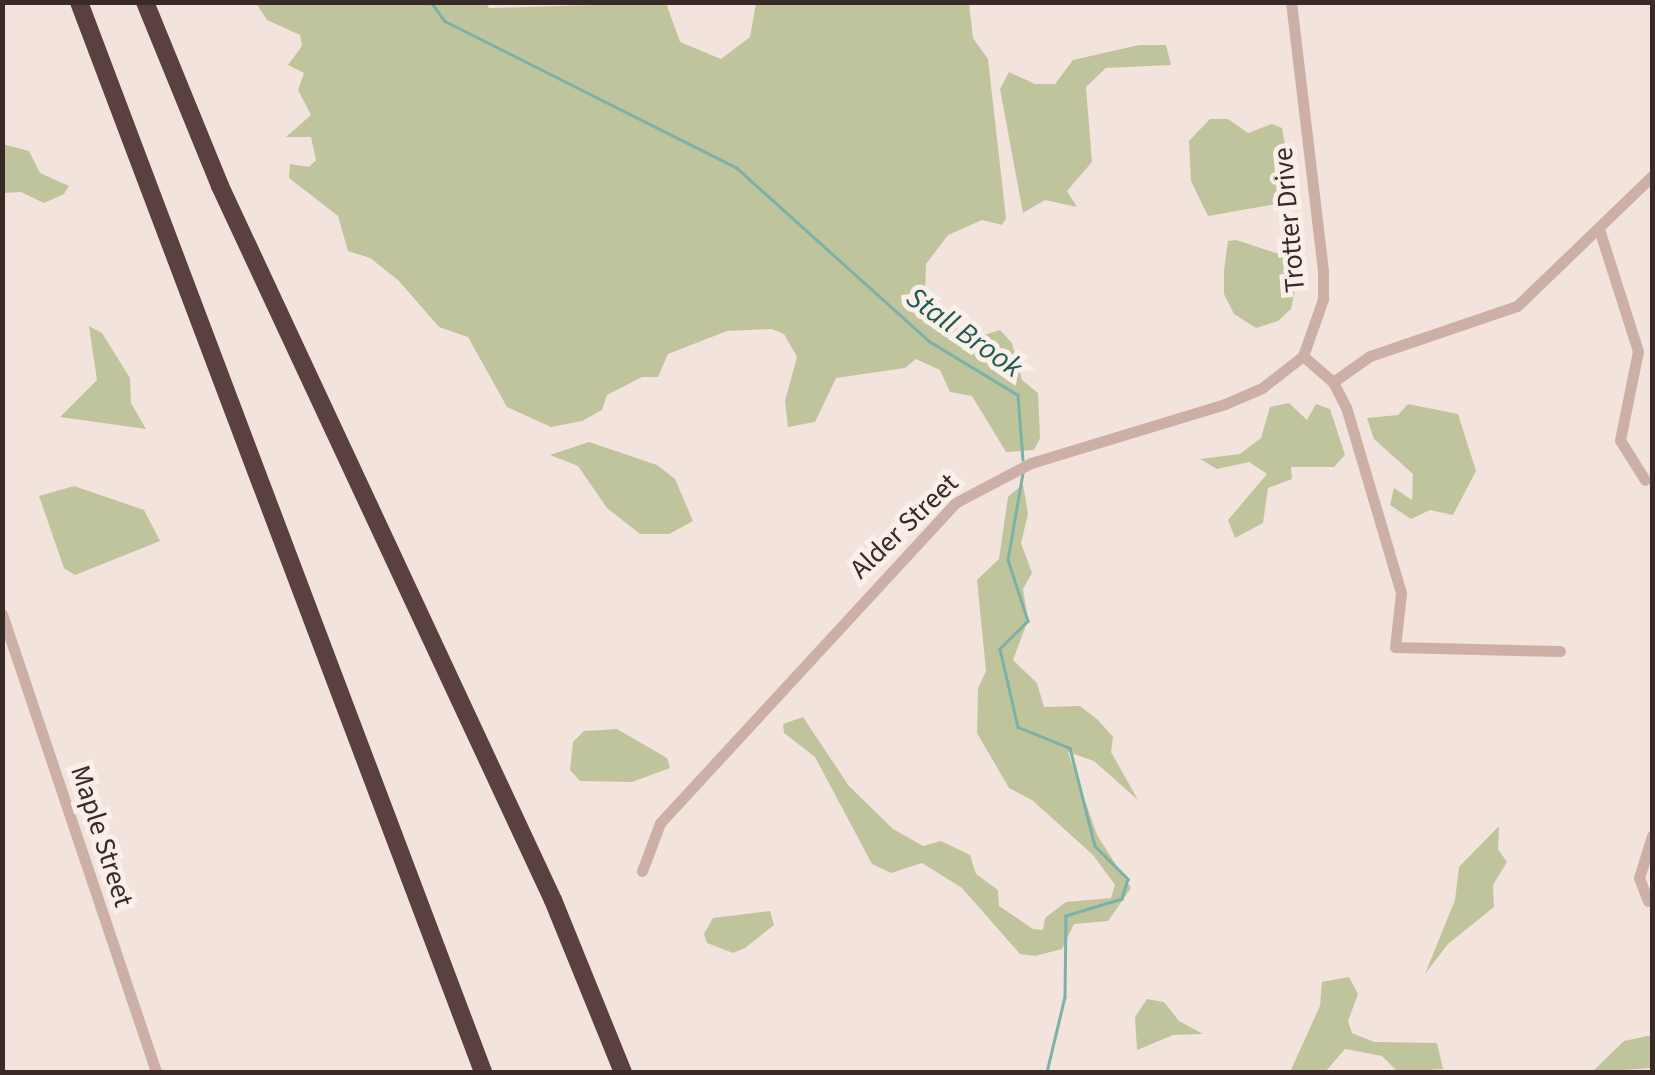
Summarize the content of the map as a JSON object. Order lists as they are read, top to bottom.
{
  "streets": {
    "street": ["Trotter Drive", "Alder Street", "Maple Street"]
  },
  "crossings": [
    ["Trotter Drive", "Alder Street"]
  ],
  "water": ["Stall Brook"]
}
